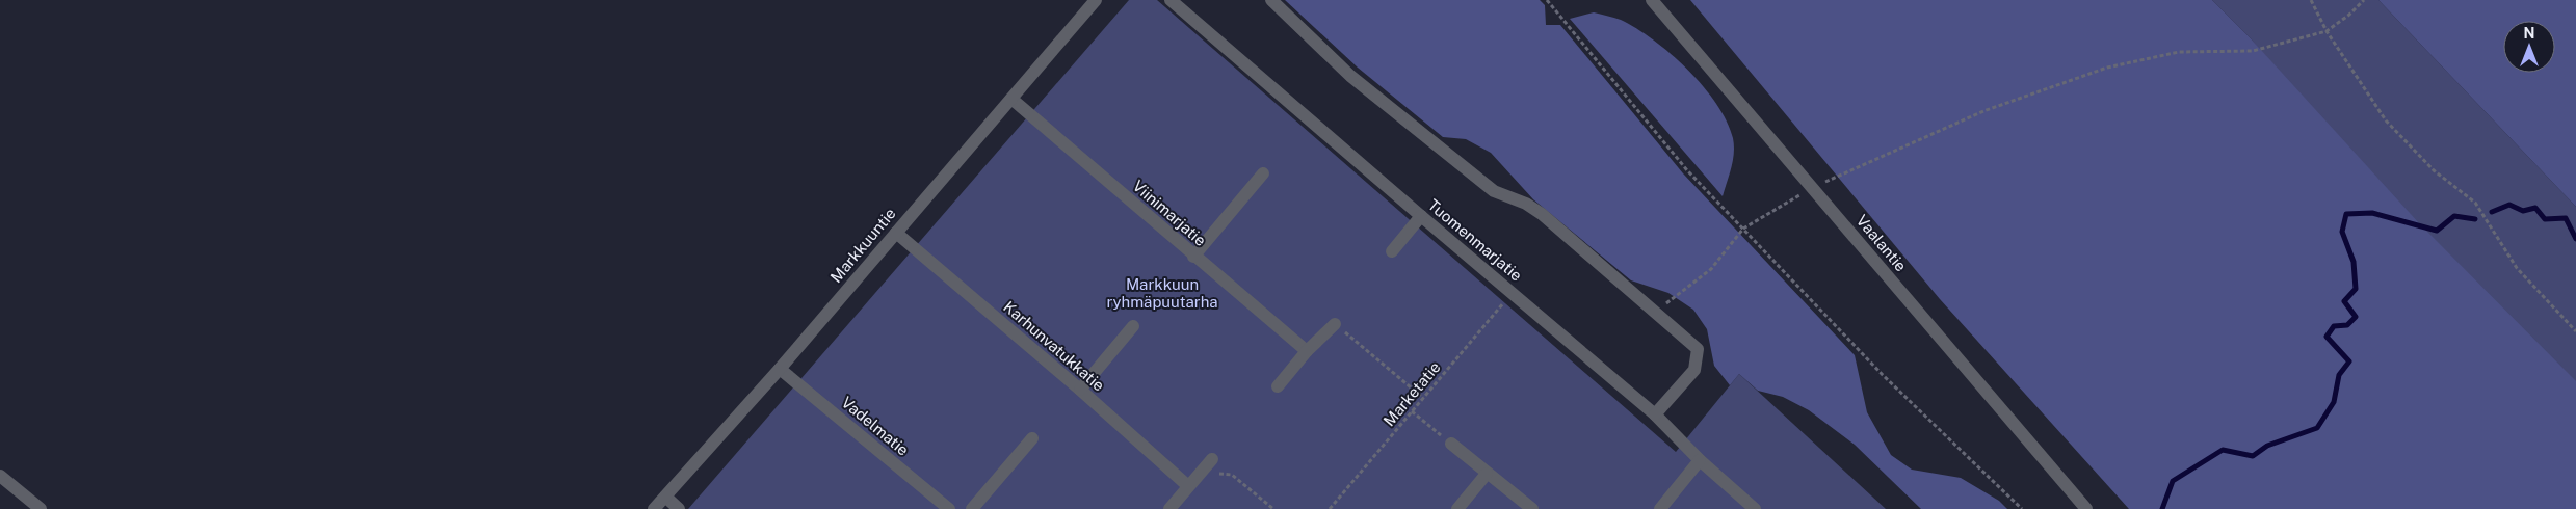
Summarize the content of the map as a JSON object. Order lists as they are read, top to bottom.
{
  "streets": {
    "street": [
      "Viinimarjatie",
      "Tuomenmarjatie",
      "Vaalantie",
      "Markkuuntie",
      "Karhunvatukkatie",
      "Vadelmatie"
    ],
    "path": ["Marketatie"]
  },
  "crossings": [
    ["Viinimarjatie", "Markkuuntie"],
    ["Tuomenmarjatie", "Marketatie"],
    ["Markkuuntie", "Karhunvatukkatie"],
    ["Markkuuntie", "Vadelmatie"]
  ],
  "parks": ["Markkuun ryhmäpuutarha"],
  "north": "top"
}
